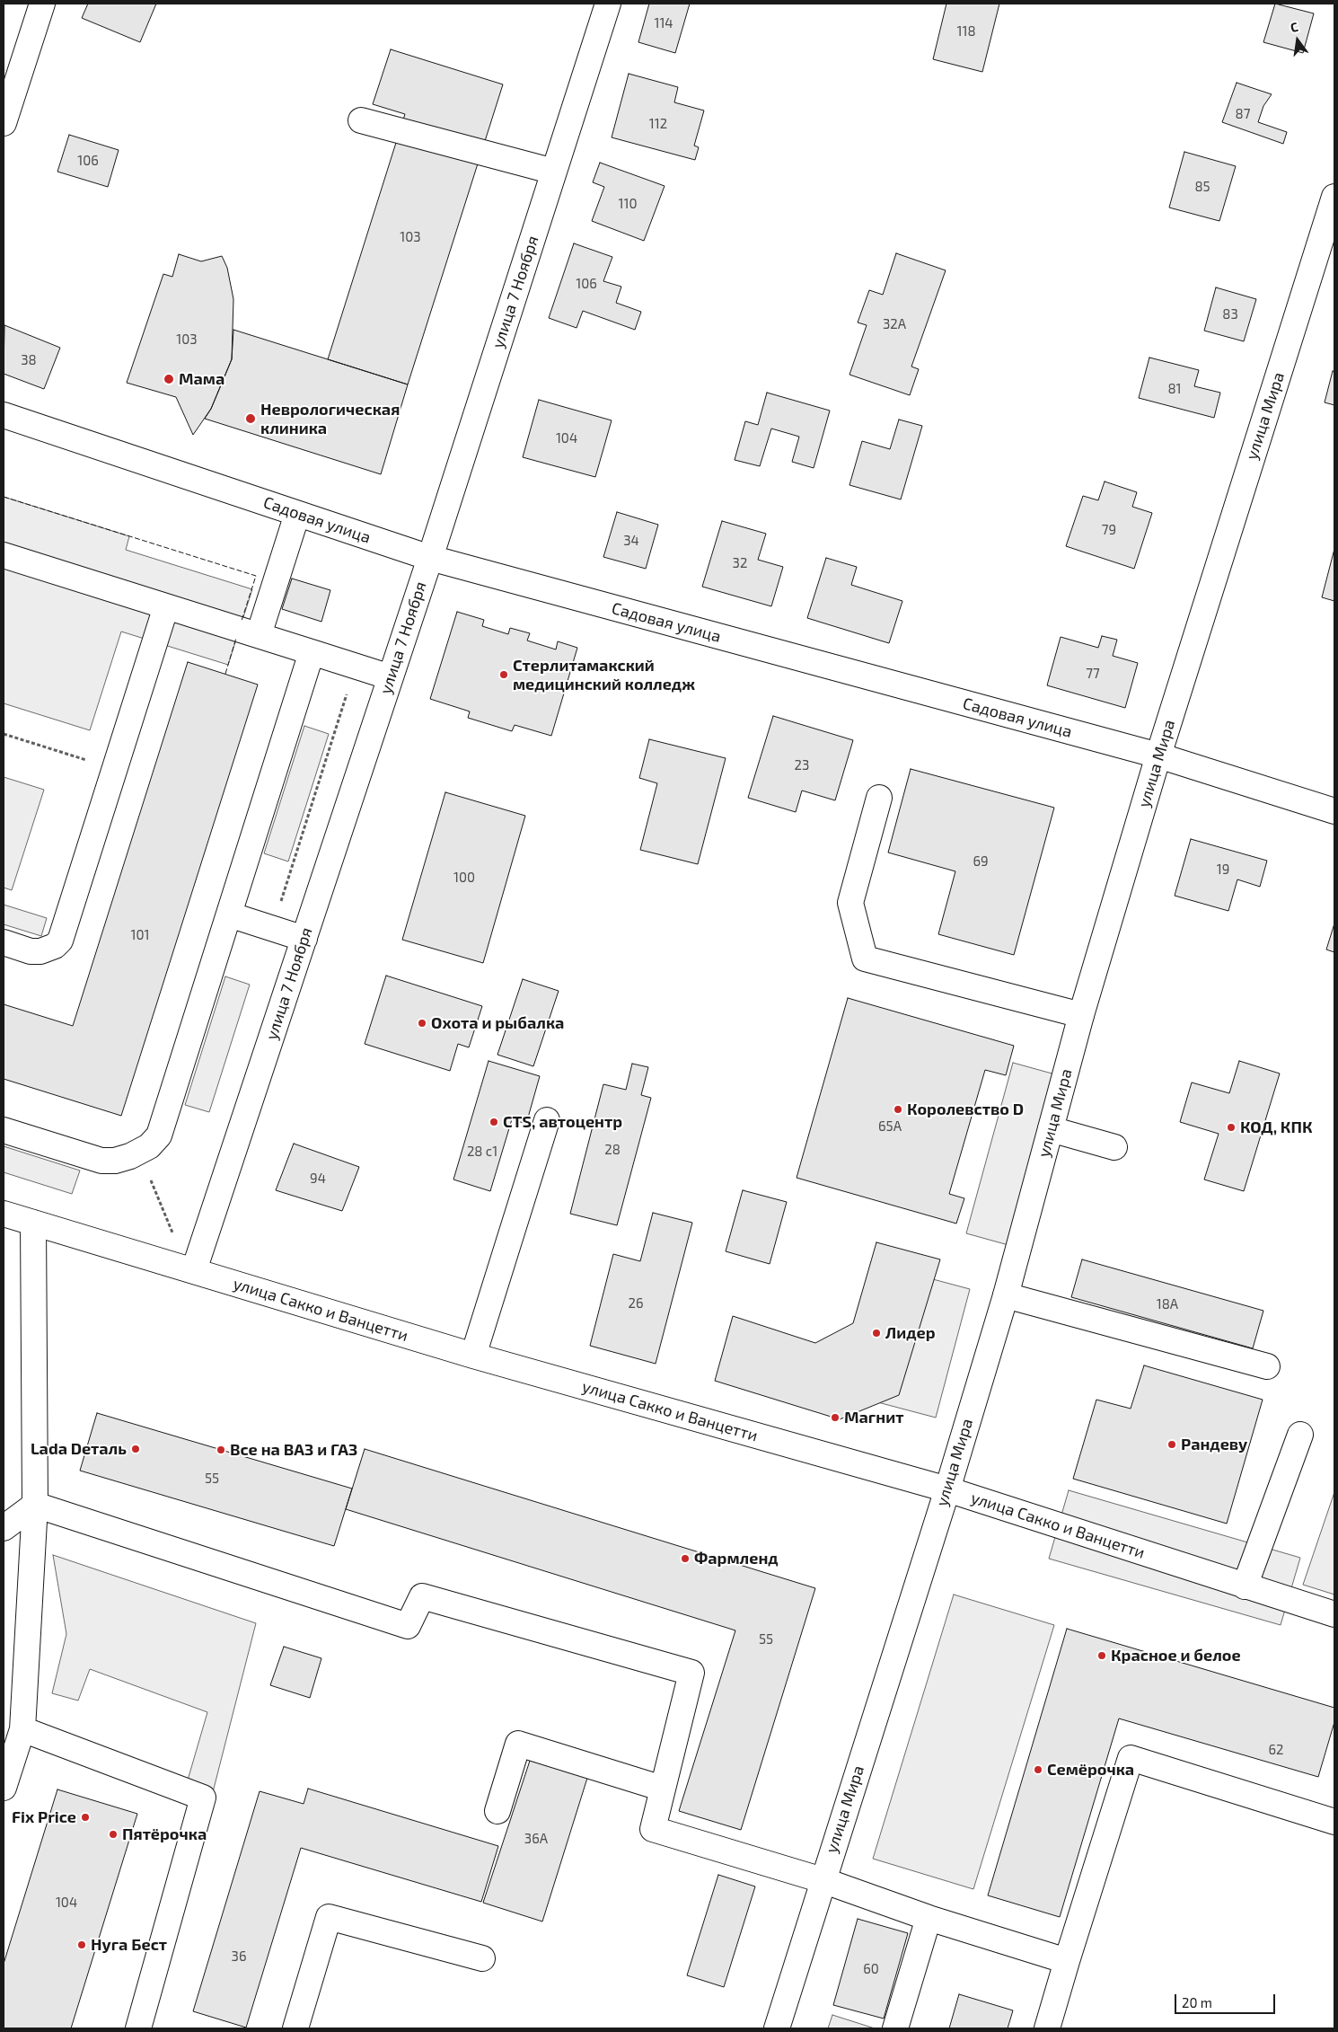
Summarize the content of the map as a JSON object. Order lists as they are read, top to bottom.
{
  "streets": {
    "street": [
      "улица 7 Ноября",
      "улица Мира",
      "Садовая улица",
      "улица Сакко и Ванцетти"
    ]
  },
  "crossings": [
    ["улица 7 Ноября", "Садовая улица"],
    ["улица 7 Ноября", "улица Сакко и Ванцетти"],
    ["улица Мира", "Садовая улица"],
    ["улица Мира", "улица Сакко и Ванцетти"]
  ],
  "places": [
    "Мама",
    "Неврологическая клиника",
    "Стерлитамакский медицинский колледж",
    "Охота и рыбалка",
    "Королевство D",
    "СTS, автоцентр",
    "КОД, КПК",
    "Лидер",
    "Магнит",
    "Рандеву",
    "Lada Dеталь",
    "Все на ВАЗ и ГАЗ",
    "Фармленд",
    "Красное и белое",
    "Семёрочка",
    "Fix Price",
    "Пятёрочка",
    "Нуга Бест"
  ],
  "house_numbers": [
    "114",
    "118",
    "87",
    "112",
    "106",
    "85",
    "110",
    "103",
    "106",
    "83",
    "32А",
    "103",
    "38",
    "81",
    "104",
    "79",
    "34",
    "32",
    "77",
    "23",
    "69",
    "19",
    "100",
    "101",
    "65А",
    "28",
    "28 с1",
    "94",
    "26",
    "18А",
    "55",
    "55",
    "62",
    "36А",
    "104",
    "36",
    "60"
  ],
  "scale_bar": "20 m",
  "north": "top"
}
